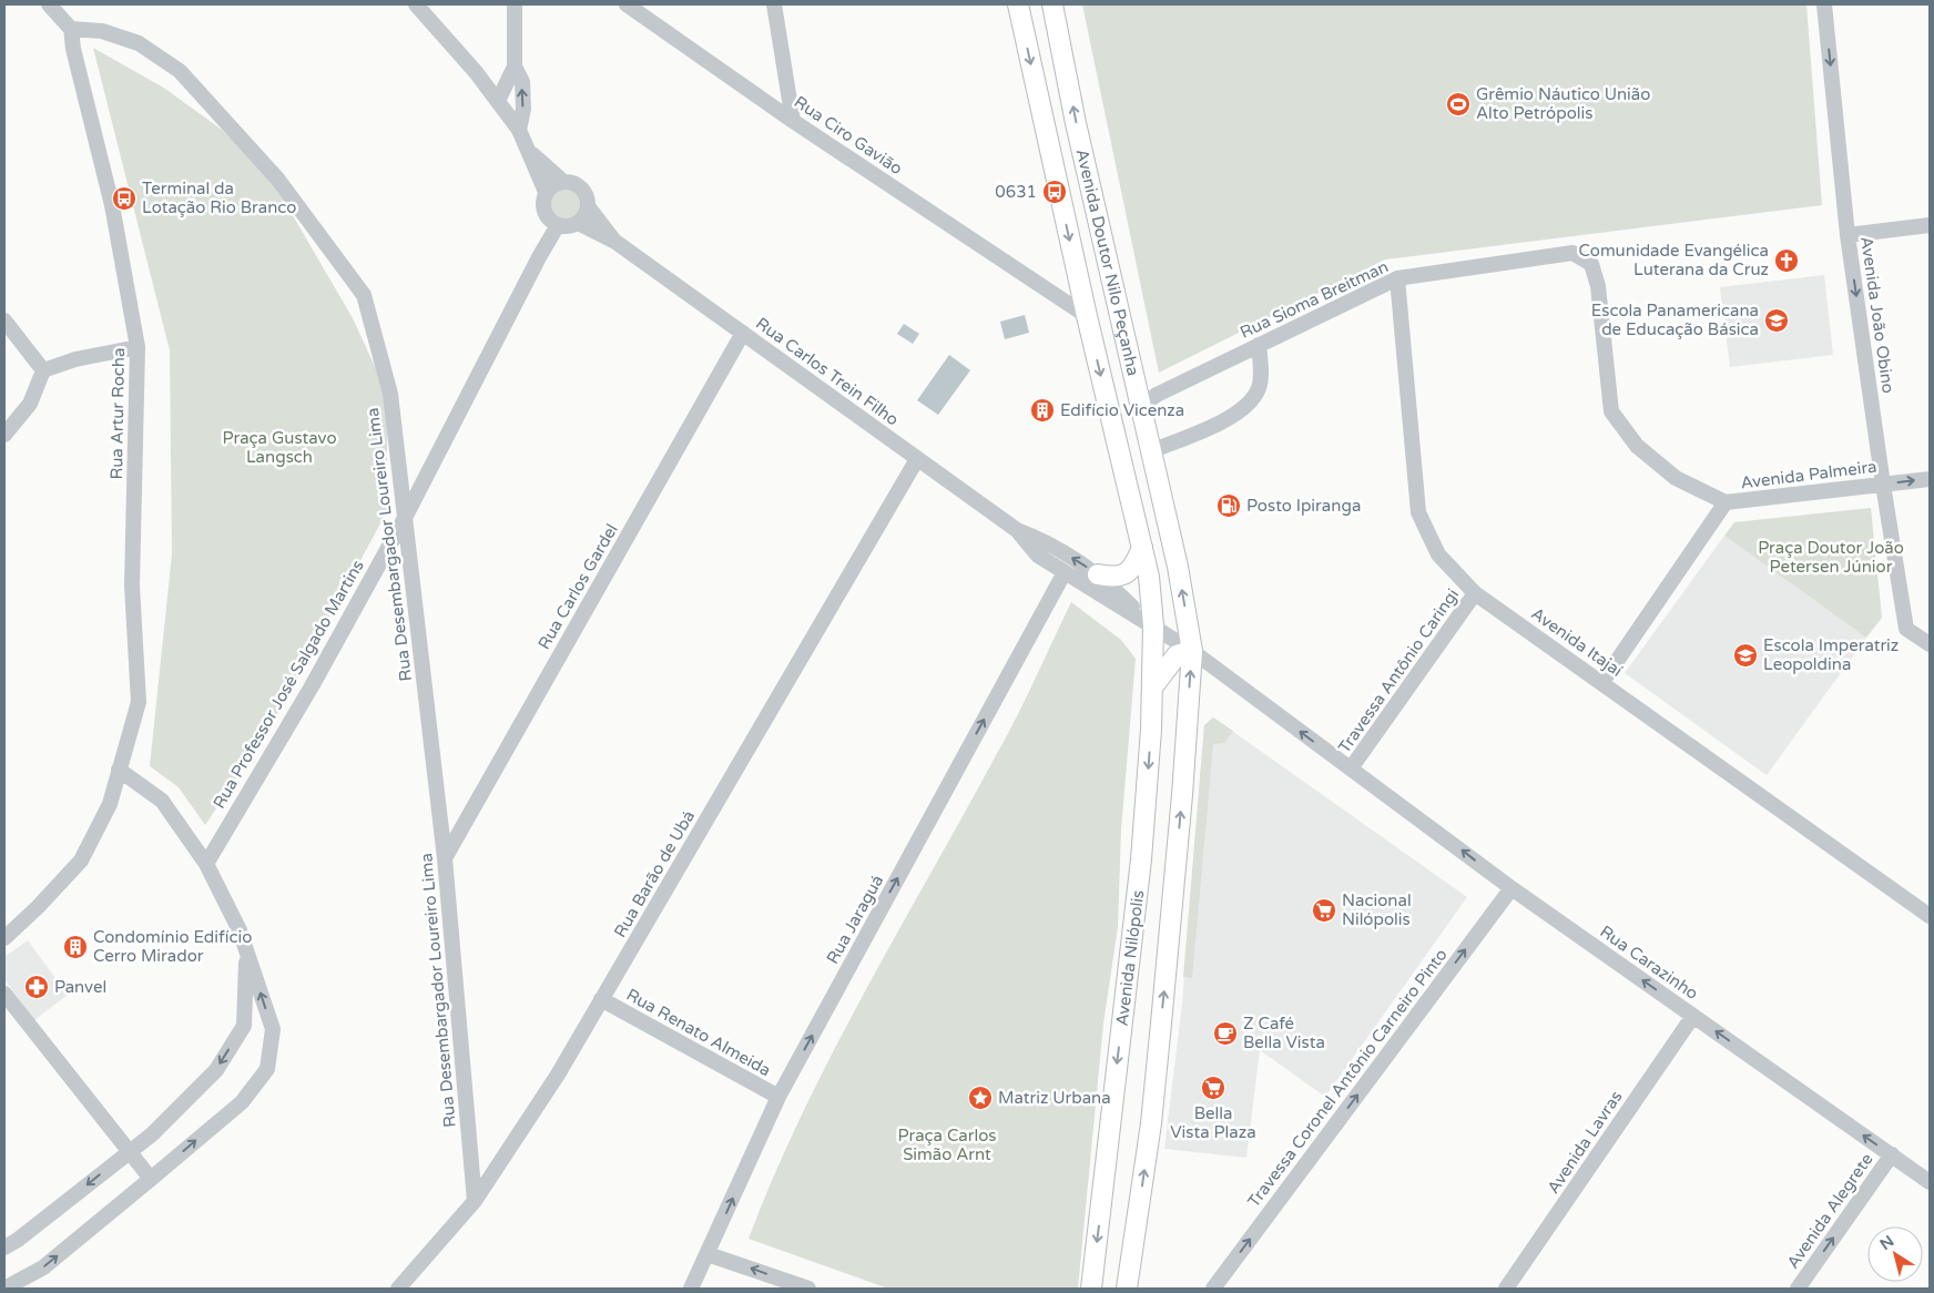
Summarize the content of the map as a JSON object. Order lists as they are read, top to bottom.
{
  "streets": {
    "main road": ["Avenida Doutor Nilo Peçanha", "Avenida Nilópolis"],
    "street": [
      "Rua Ciro Gavião",
      "Rua Sioma Breitman",
      "Avenida João Obino",
      "Rua Carlos Trein Filho",
      "Rua Artur Rocha",
      "Avenida Palmeira",
      "Rua Desembargador Loureiro Lima",
      "Rua Carlos Gardel",
      "Avenida Itajaí",
      "Travessa Antônio Caringi",
      "Rua Professor José Salgado Martins",
      "Rua Barão de Ubá",
      "Rua Jaraguá",
      "Rua Carazinho",
      "Rua Renato Almeida",
      "Travessa Coronel Antônio Carneiro Pinto",
      "Avenida Lavras",
      "Avenida Alegrete"
    ]
  },
  "crossings": [
    ["Rua Ciro Gavião", "Avenida Doutor Nilo Peçanha"],
    ["Avenida Doutor Nilo Peçanha", "Rua Sioma Breitman"],
    ["Avenida Doutor Nilo Peçanha", "Rua Carlos Trein Filho"],
    ["Avenida Doutor Nilo Peçanha", "Avenida Nilópolis"],
    ["Rua Sioma Breitman", "Avenida Palmeira"],
    ["Rua Sioma Breitman", "Avenida Itajaí"],
    ["Avenida João Obino", "Avenida Palmeira"],
    ["Rua Carlos Trein Filho", "Rua Carlos Gardel"],
    ["Rua Carlos Trein Filho", "Rua Professor José Salgado Martins"],
    ["Rua Carlos Trein Filho", "Rua Barão de Ubá"],
    ["Rua Carlos Trein Filho", "Rua Jaraguá"],
    ["Rua Carlos Trein Filho", "Avenida Nilópolis"],
    ["Rua Artur Rocha", "Rua Desembargador Loureiro Lima"],
    ["Rua Desembargador Loureiro Lima", "Rua Carlos Gardel"],
    ["Rua Desembargador Loureiro Lima", "Rua Professor José Salgado Martins"],
    ["Rua Desembargador Loureiro Lima", "Rua Barão de Ubá"],
    ["Avenida Itajaí", "Travessa Antônio Caringi"],
    ["Travessa Antônio Caringi", "Rua Carazinho"],
    ["Rua Barão de Ubá", "Rua Renato Almeida"],
    ["Rua Jaraguá", "Rua Renato Almeida"],
    ["Rua Carazinho", "Travessa Coronel Antônio Carneiro Pinto"],
    ["Rua Carazinho", "Avenida Lavras"],
    ["Rua Carazinho", "Avenida Alegrete"]
  ],
  "one_way": [
    "Avenida João Obino",
    "Rua Jaraguá",
    "Rua Carazinho",
    "Travessa Coronel Antônio Carneiro Pinto",
    "Avenida Alegrete"
  ],
  "parks": ["Praça Gustavo Langsch", "Praça Doutor João Petersen Júnior", "Praça Carlos Simão Arnt"],
  "places": {
    "sports": ["Grêmio Náutico União Alto Petrópolis"],
    "bus stop": ["0631", "Terminal da Lotação Rio Branco"],
    "church": ["Comunidade Evangélica Luterana da Cruz"],
    "school or university": ["Escola Panamericana de Educação Básica", "Escola Imperatriz Leopoldina"],
    "building": ["Edifício Vicenza", "Condomínio Edifício Cerro Mirador"],
    "fuel station": ["Posto Ipiranga"],
    "supermarket": ["Nacional Nilópolis", "Bella Vista Plaza"],
    "pharmacy": ["Panvel"],
    "cafe": ["Z Café Bella Vista"],
    "place": ["Matriz Urbana"]
  },
  "north": "top left"
}
